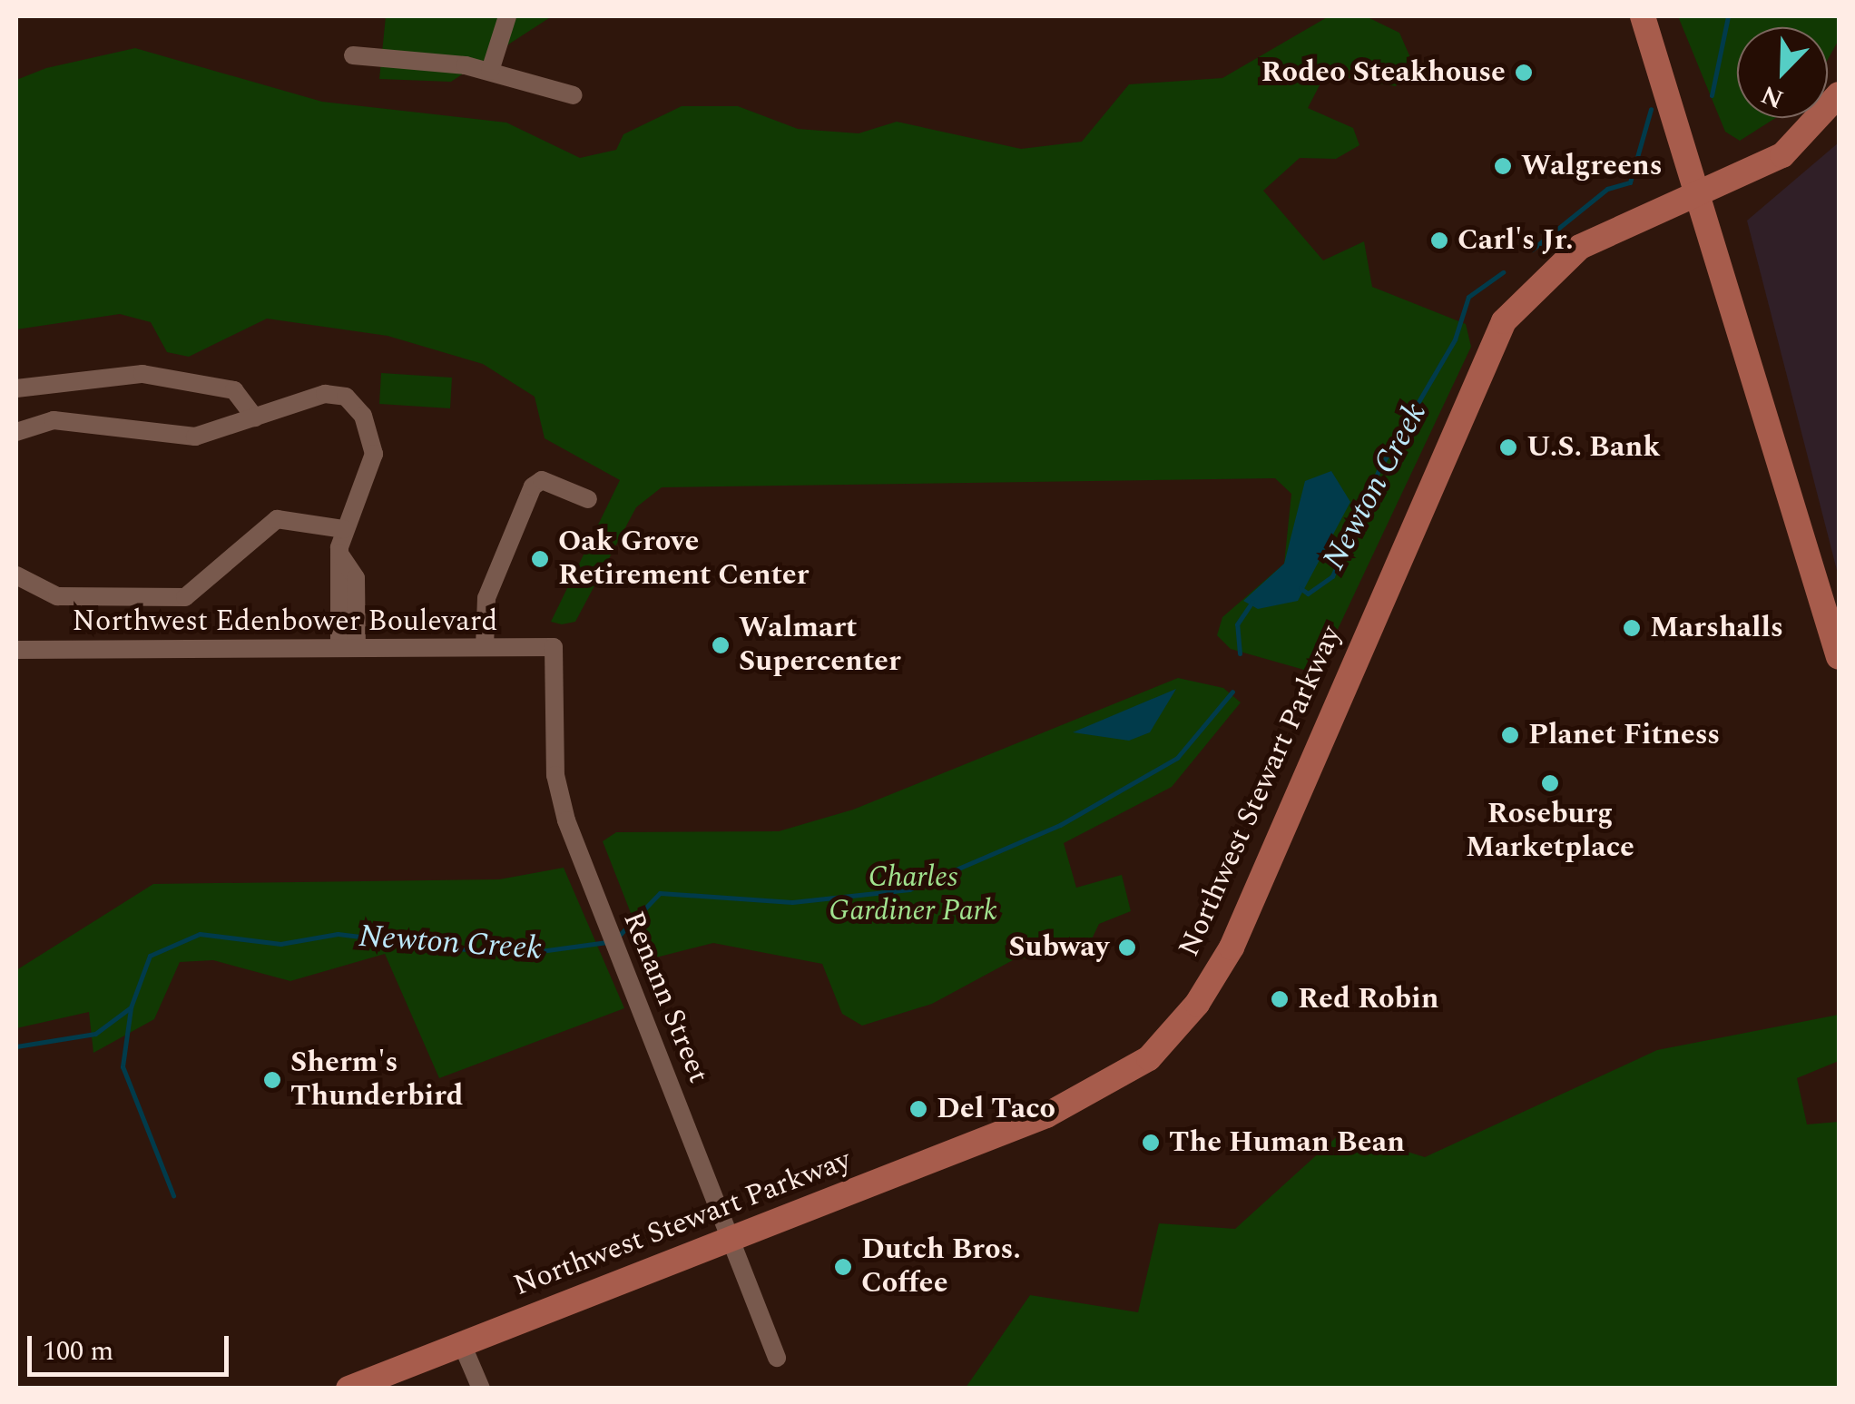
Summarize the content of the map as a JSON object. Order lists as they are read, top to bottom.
{
  "streets": {
    "main road": ["Northwest Stewart Parkway"],
    "street": ["Northwest Edenbower Boulevard", "Renann Street"]
  },
  "crossings": [
    ["Northwest Edenbower Boulevard", "Renann Street"],
    ["Northwest Stewart Parkway", "Renann Street"]
  ],
  "water": ["Newton Creek"],
  "parks": ["Charles Gardiner Park"],
  "places": [
    "Rodeo Steakhouse",
    "Walgreens",
    "Carl's Jr.",
    "U.S. Bank",
    "Oak Grove Retirement Center",
    "Marshalls",
    "Walmart Supercenter",
    "Planet Fitness",
    "Roseburg Marketplace",
    "Subway",
    "Red Robin",
    "Sherm's Thunderbird",
    "Del Taco",
    "The Human Bean",
    "Dutch Bros. Coffee"
  ],
  "scale_bar": "100 m",
  "north": "bottom left"
}
